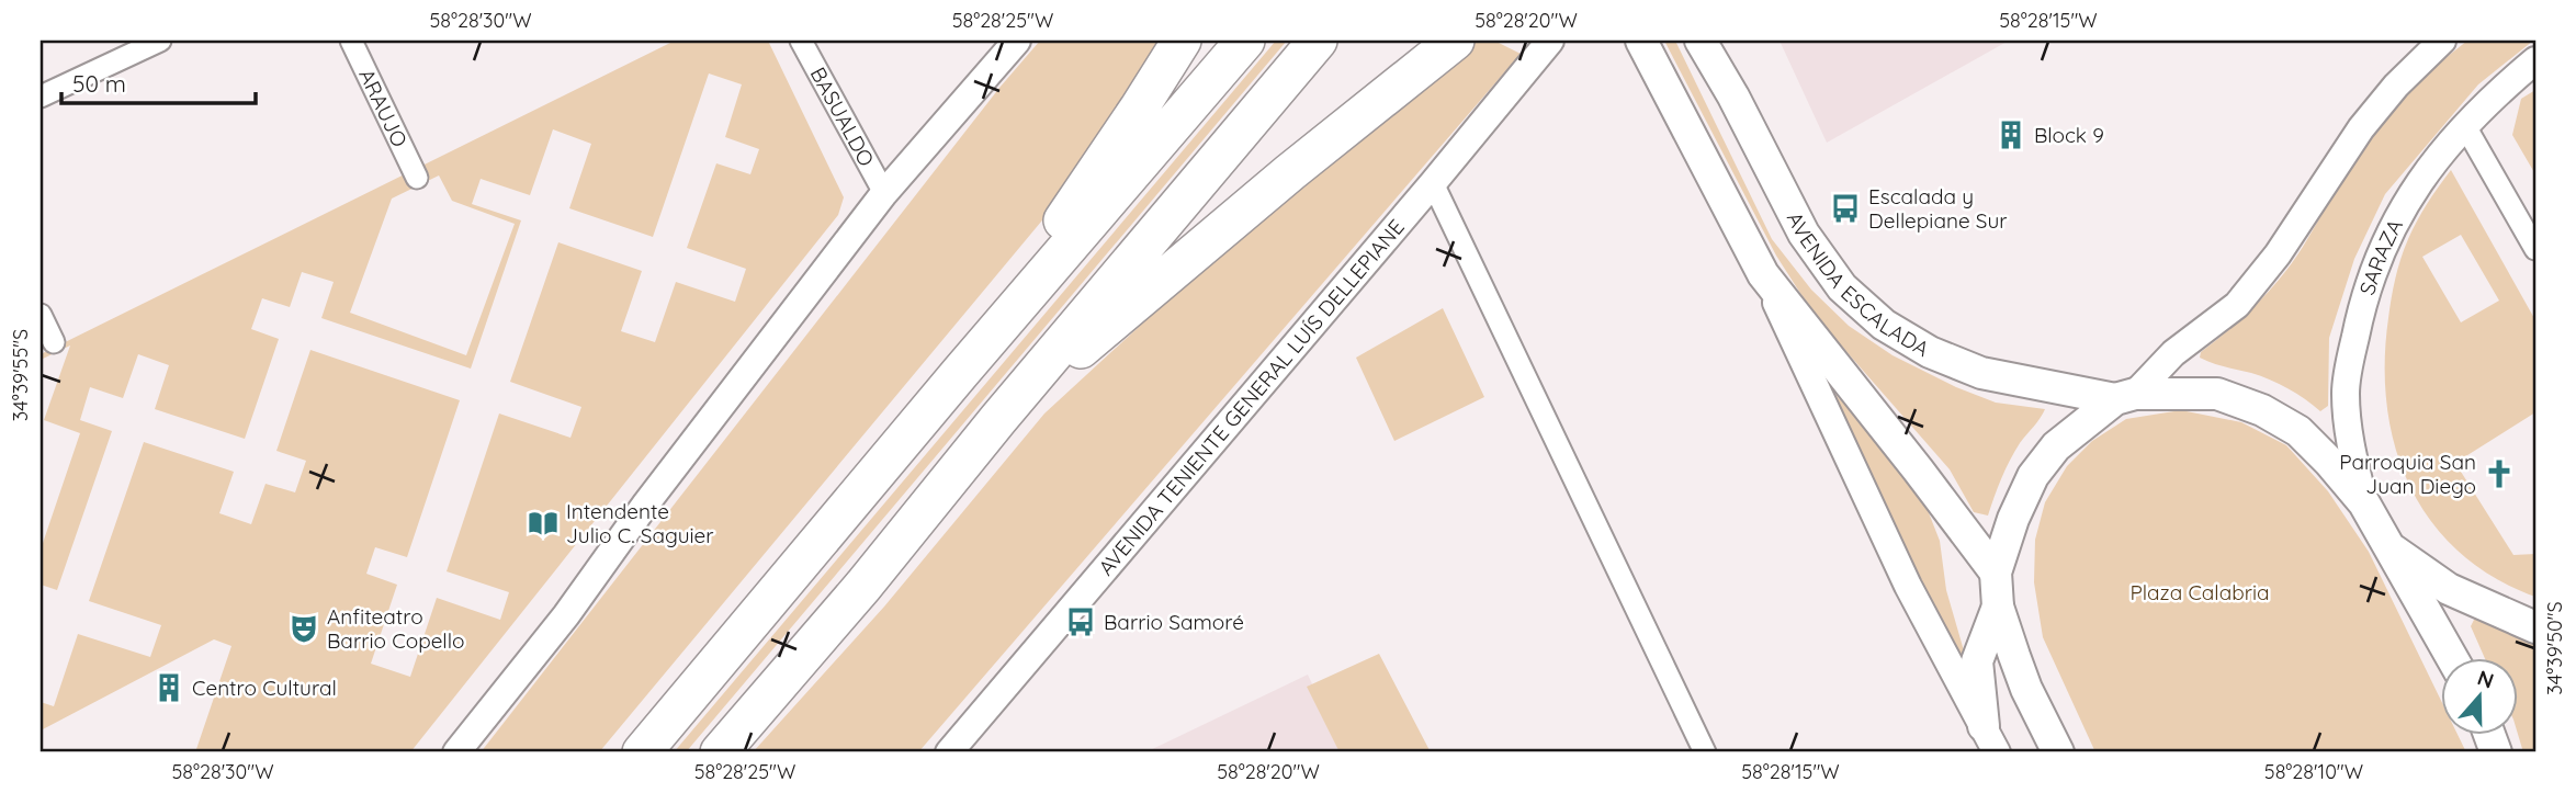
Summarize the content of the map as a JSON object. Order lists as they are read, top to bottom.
{
  "streets": {
    "main road": ["AVENIDA ESCALADA"],
    "street": [
      "ARAUJO",
      "BASUALDO",
      "SARAZA",
      "AVENIDA TENIENTE GENERAL LUÍS DELLEPIANE"
    ]
  },
  "crossings": [
    ["SARAZA", "AVENIDA ESCALADA"]
  ],
  "parks": ["Plaza Calabria"],
  "places": {
    "building": ["Block 9", "Centro Cultural"],
    "bus stop": ["Escalada y Dellepiane Sur", "Barrio Samoré"],
    "church": ["Parroquia San Juan Diego"],
    "library": ["Intendente Julio C. Saguier"],
    "theatre": ["Anfiteatro Barrio Copello"]
  },
  "scale_bar": "50 m",
  "north": "top",
  "coordinates": [
    "58°28'30\"W",
    "58°28'25\"W",
    "58°28'20\"W",
    "58°28'15\"W",
    "34°39'55\"S",
    "34°39'50\"S",
    "58°28'10\"W"
  ]
}
